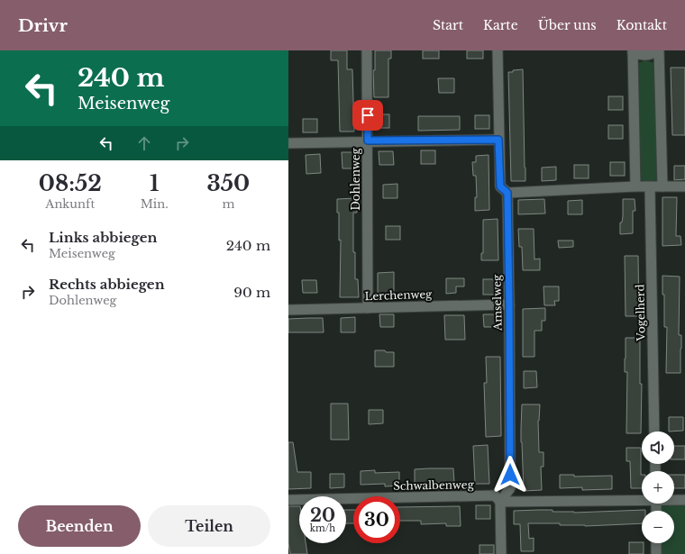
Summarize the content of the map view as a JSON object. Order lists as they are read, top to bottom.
{
  "streets": {
    "street": [
      "Dohlenweg",
      "Lerchenweg",
      "Amselweg",
      "Vogelherd",
      "Schwalbenweg"
    ]
  },
  "crossings": [
    ["Dohlenweg", "Lerchenweg"],
    ["Lerchenweg", "Amselweg"],
    ["Amselweg", "Schwalbenweg"]
  ],
  "page": {
    "header": "Drivr",
    "nav": [
      "Start",
      "Karte",
      "Über uns",
      "Kontakt"
    ],
    "turn": ["240 m", "Meisenweg"],
    "eta": [
      "08:52",
      "Ankunft",
      "1",
      "Min.",
      "350",
      "m"
    ],
    "list": [
      {
        "name": "Links abbiegen",
        "note": "Meisenweg",
        "value": "240 m"
      },
      {
        "name": "Rechts abbiegen",
        "note": "Dohlenweg",
        "value": "90 m"
      }
    ],
    "map_buttons": ["+", "−"],
    "speed": "20 km/h",
    "limit": "30",
    "buttons": ["Beenden", "Teilen"]
  }
}
